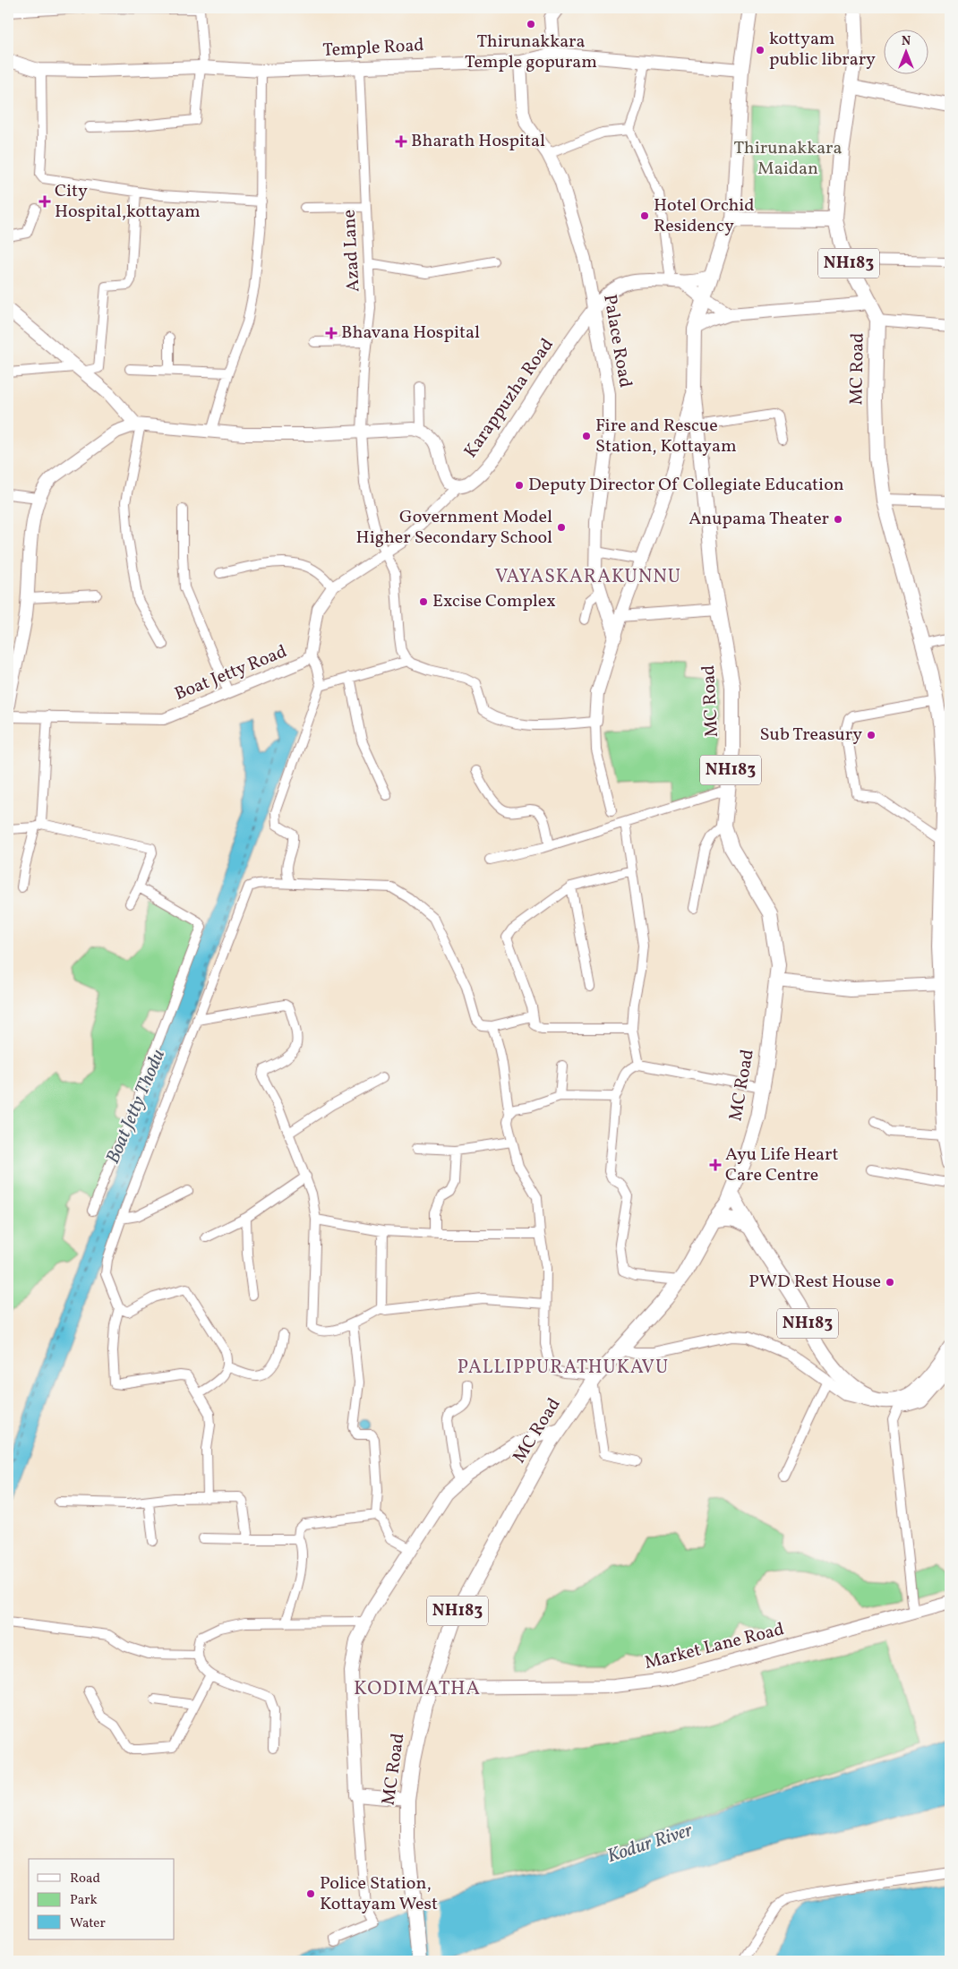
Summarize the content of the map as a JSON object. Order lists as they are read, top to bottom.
{
  "streets": {
    "highway": ["NH183", "MC Road"],
    "main road": [
      "Temple Road",
      "Palace Road",
      "Karappuzha Road",
      "Market Lane Road"
    ],
    "street": ["Azad Lane", "Boat Jetty Road"]
  },
  "crossings": [
    ["Temple Road", "Azad Lane"],
    ["Temple Road", "NH183"],
    ["Temple Road", "Palace Road"],
    ["Azad Lane", "Boat Jetty Road"],
    ["NH183", "MC Road"],
    ["NH183", "Karappuzha Road"],
    ["Palace Road", "Karappuzha Road"],
    ["MC Road", "Karappuzha Road"],
    ["MC Road", "Market Lane Road"],
    ["Karappuzha Road", "Boat Jetty Road"]
  ],
  "districts": ["VAYASKARAKUNNU", "PALLIPPURATHUKAVU", "KODIMATHA"],
  "water": ["Boat Jetty Thodu", "Kodur River"],
  "parks": ["Thirunakkara Maidan"],
  "places": {
    "other": [
      "Thirunakkara Temple gopuram",
      "kottyam public library",
      "Hotel Orchid Residency",
      "Fire and Rescue Station, Kottayam",
      "Deputy Director Of Collegiate Education",
      "Anupama Theater",
      "Government Model Higher Secondary School",
      "Excise Complex",
      "Sub Treasury",
      "PWD Rest House",
      "Police Station, Kottayam West"
    ],
    "health": [
      "Bharath Hospital",
      "City Hospital,kottayam",
      "Bhavana Hospital",
      "Ayu Life Heart Care Centre"
    ]
  },
  "legend": ["Road", "Park", "Water"],
  "north": "top"
}
